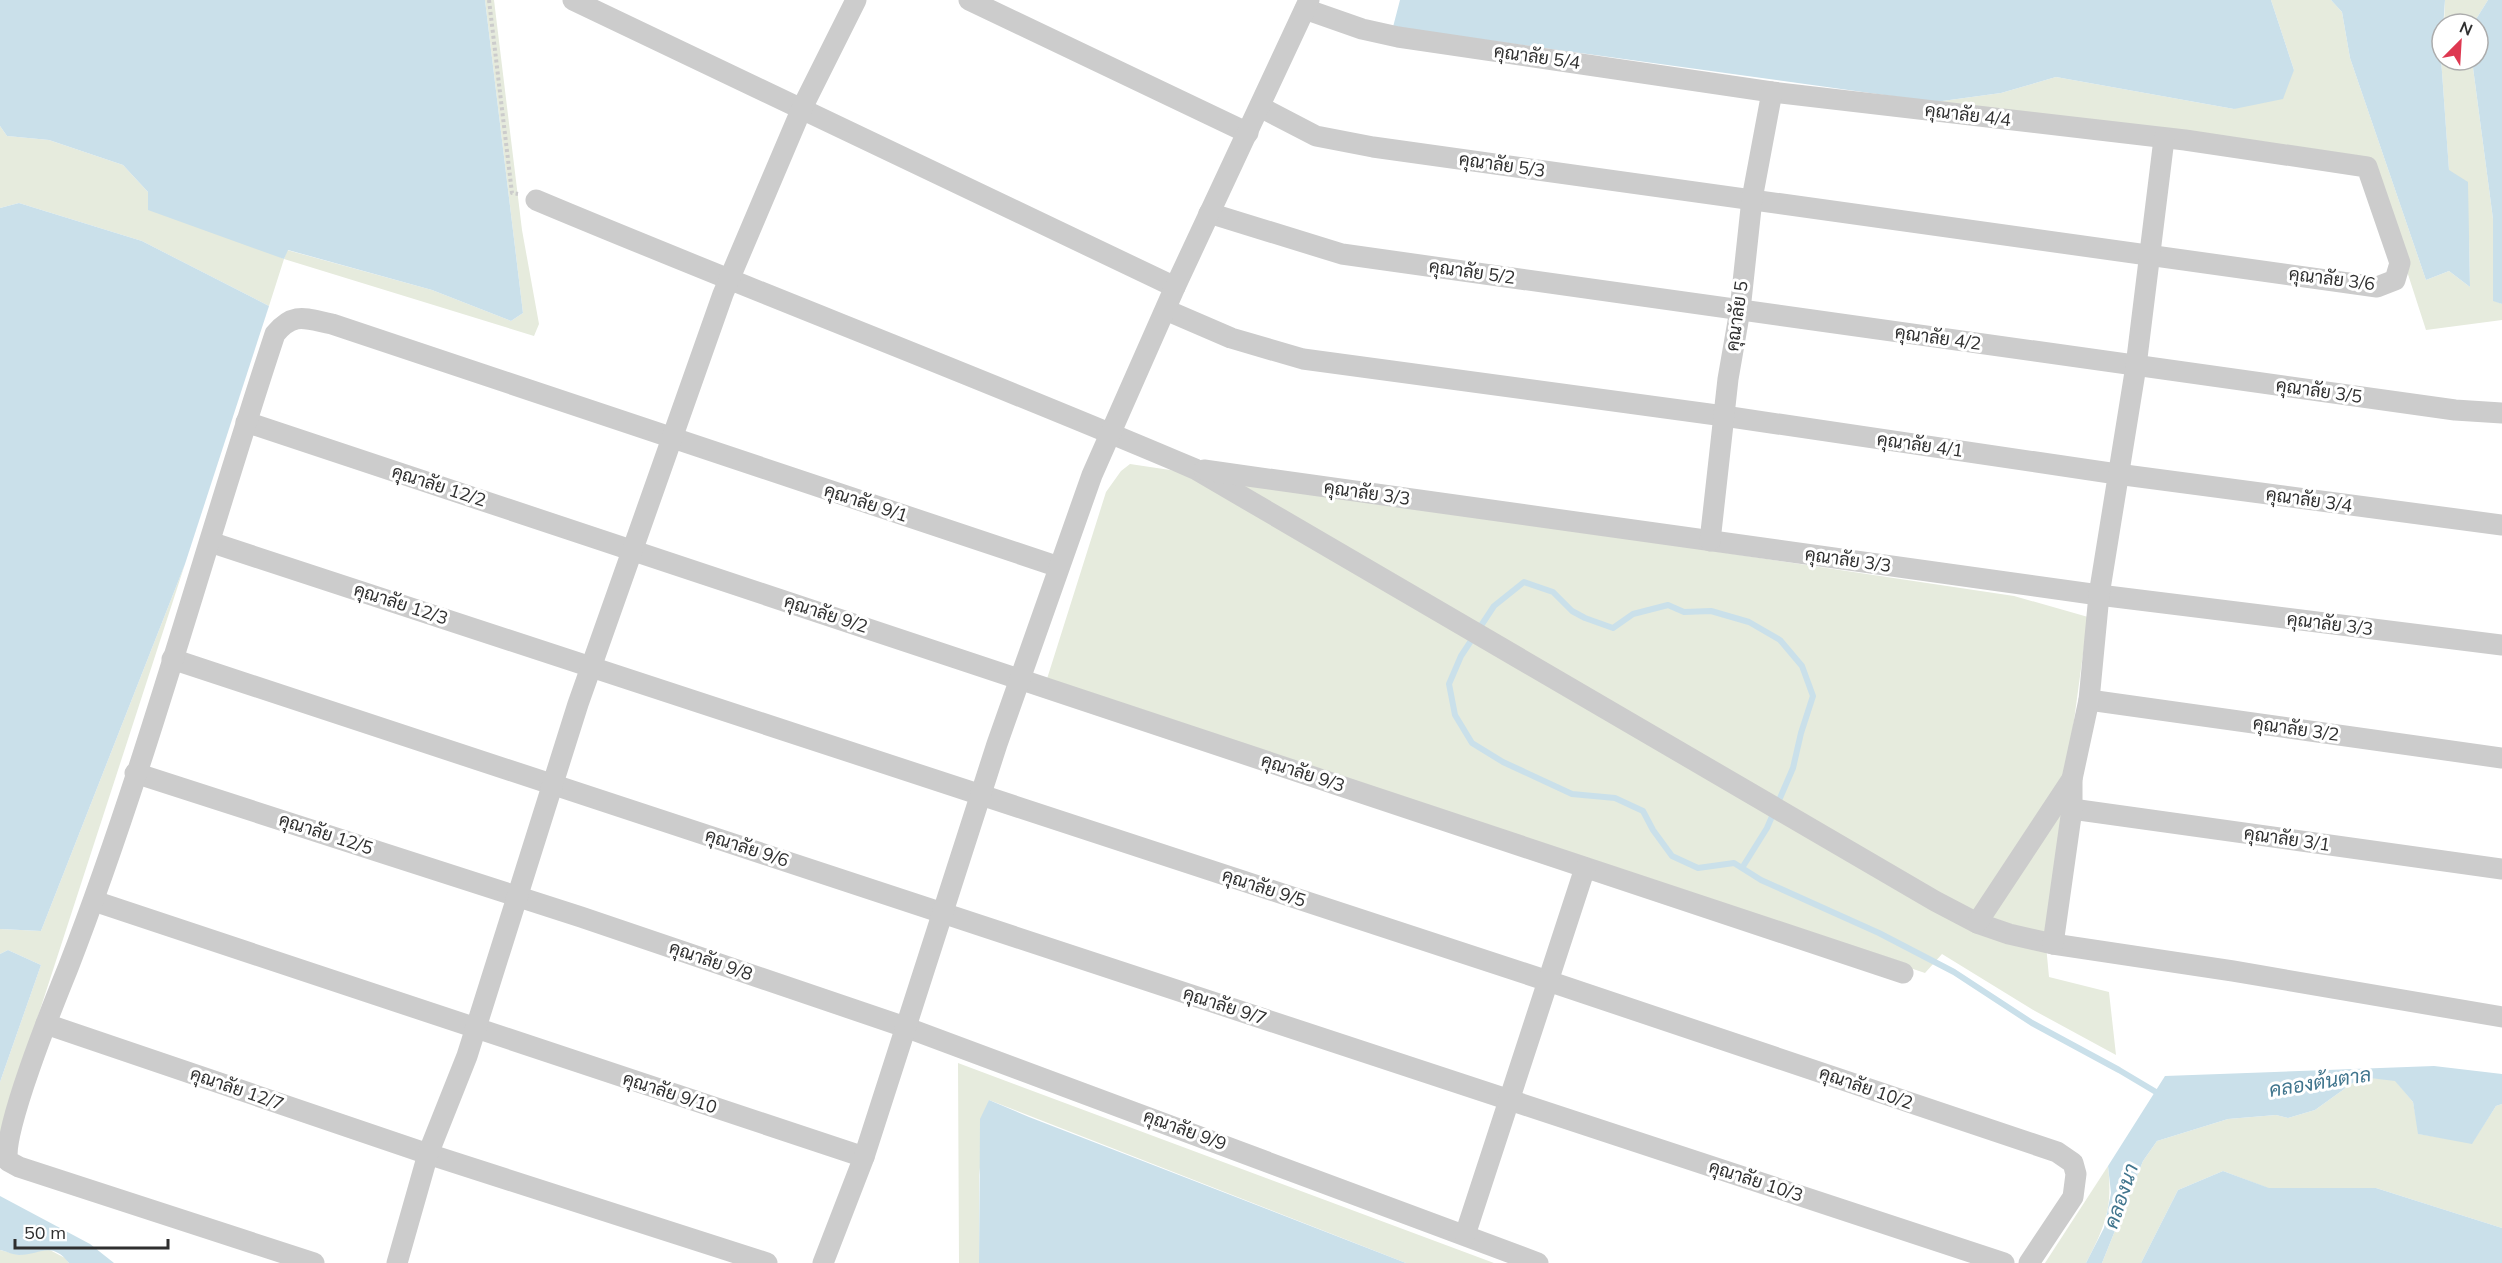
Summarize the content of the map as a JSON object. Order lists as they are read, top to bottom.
{
  "streets": {
    "street": [
      "คุณาลัย 5/4",
      "คุณาลัย 4/4",
      "คุณาลัย 5/3",
      "คุณาลัย 5/2",
      "คุณาลัย 3/6",
      "คุณาลัย 5",
      "คุณาลัย 4/2",
      "คุณาลัย 3/5",
      "คุณาลัย 4/1",
      "คุณาลัย 12/2",
      "คุณาลัย 3/3",
      "คุณาลัย 3/4",
      "คุณาลัย 9/1",
      "คุณาลัย 12/3",
      "คุณาลัย 9/2",
      "คุณาลัย 3/2",
      "คุณาลัย 9/3",
      "คุณาลัย 12/5",
      "คุณาลัย 3/1",
      "คุณาลัย 9/6",
      "คุณาลัย 9/5",
      "คุณาลัย 9/8",
      "คุณาลัย 9/7",
      "คุณาลัย 10/2",
      "คุณาลัย 12/7",
      "คุณาลัย 9/10",
      "คุณาลัย 9/9",
      "คุณาลัย 10/3"
    ]
  },
  "crossings": [
    ["คุณาลัย 5/4", "คุณาลัย 4/4"],
    ["คุณาลัย 5/4", "คุณาลัย 5"],
    ["คุณาลัย 4/4", "คุณาลัย 3/6"],
    ["คุณาลัย 4/4", "คุณาลัย 5"],
    ["คุณาลัย 5/3", "คุณาลัย 3/6"],
    ["คุณาลัย 5/3", "คุณาลัย 5"],
    ["คุณาลัย 5/2", "คุณาลัย 5"],
    ["คุณาลัย 5/2", "คุณาลัย 4/2"],
    ["คุณาลัย 5", "คุณาลัย 4/2"],
    ["คุณาลัย 5", "คุณาลัย 4/1"],
    ["คุณาลัย 5", "คุณาลัย 3/3"],
    ["คุณาลัย 4/2", "คุณาลัย 3/5"],
    ["คุณาลัย 4/1", "คุณาลัย 3/4"],
    ["คุณาลัย 12/2", "คุณาลัย 9/1"],
    ["คุณาลัย 12/2", "คุณาลัย 9/2"],
    ["คุณาลัย 9/1", "คุณาลัย 12/3"],
    ["คุณาลัย 9/1", "คุณาลัย 12/5"],
    ["คุณาลัย 9/1", "คุณาลัย 9/6"],
    ["คุณาลัย 9/1", "คุณาลัย 12/7"],
    ["คุณาลัย 9/1", "คุณาลัย 9/10"],
    ["คุณาลัย 12/3", "คุณาลัย 9/5"],
    ["คุณาลัย 9/2", "คุณาลัย 9/3"],
    ["คุณาลัย 12/5", "คุณาลัย 9/8"],
    ["คุณาลัย 9/6", "คุณาลัย 9/7"],
    ["คุณาลัย 9/5", "คุณาลัย 10/2"],
    ["คุณาลัย 9/8", "คุณาลัย 9/9"],
    ["คุณาลัย 9/7", "คุณาลัย 10/3"]
  ],
  "water": ["คลองต้นตาล", "คลองนา"],
  "scale_bar": "50 m",
  "north": "top right"
}
